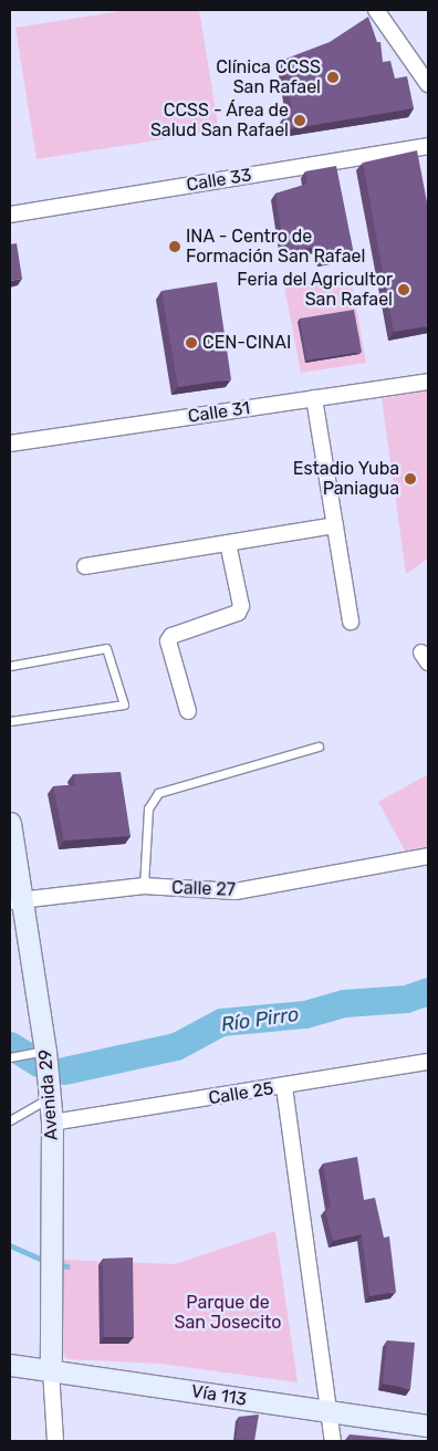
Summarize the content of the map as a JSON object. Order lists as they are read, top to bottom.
{
  "streets": {
    "main road": ["Avenida 29", "Vía 113"],
    "street": [
      "Calle 33",
      "Calle 31",
      "Calle 27",
      "Calle 25"
    ]
  },
  "crossings": [
    ["Calle 27", "Avenida 29"],
    ["Calle 25", "Avenida 29"],
    ["Avenida 29", "Vía 113"]
  ],
  "water": ["Río Pirro"],
  "parks": ["Parque de San Josecito"],
  "places": [
    "Clínica CCSS San Rafael",
    "CCSS - Área de Salud San Rafael",
    "INA - Centro de Formación San Rafael",
    "Feria del Agricultor San Rafael",
    "CEN-CINAI",
    "Estadio Yuba Paniagua"
  ]
}
